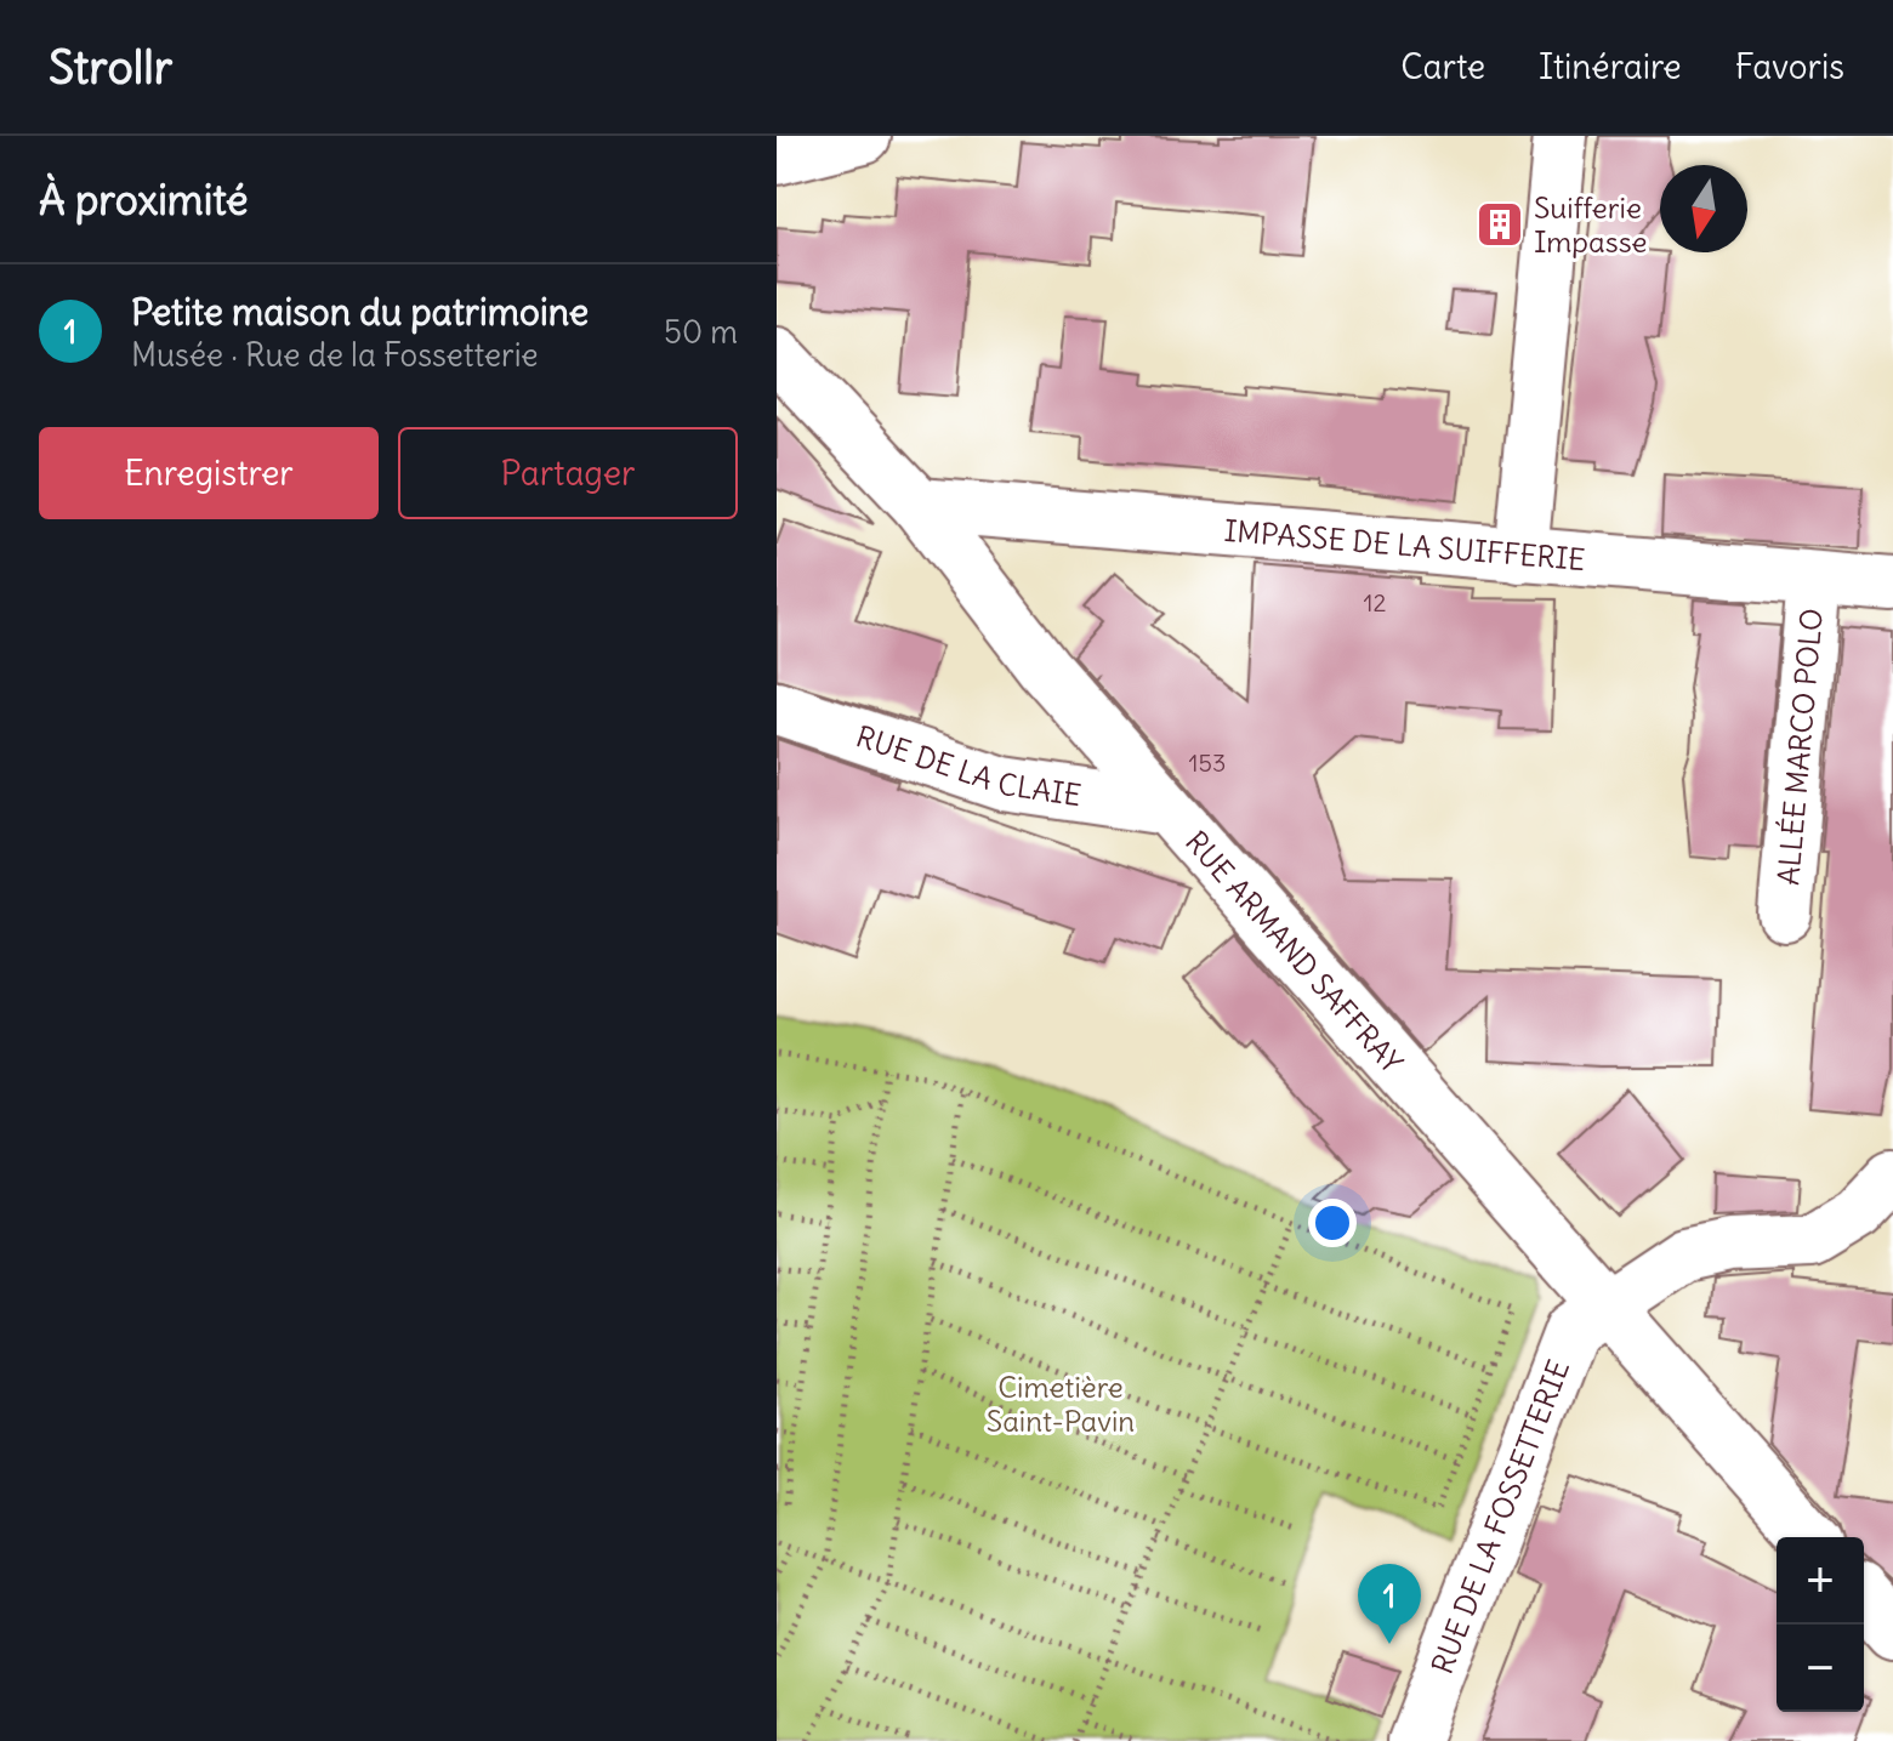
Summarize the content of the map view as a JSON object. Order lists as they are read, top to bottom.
{
  "streets": {
    "street": [
      "IMPASSE DE LA SUIFFERIE",
      "ALLÉE MARCO POLO",
      "RUE DE LA CLAIE",
      "RUE ARMAND SAFFRAY",
      "RUE DE LA FOSSETTERIE"
    ]
  },
  "crossings": [
    ["IMPASSE DE LA SUIFFERIE", "ALLÉE MARCO POLO"],
    ["IMPASSE DE LA SUIFFERIE", "RUE ARMAND SAFFRAY"],
    ["RUE DE LA CLAIE", "RUE ARMAND SAFFRAY"],
    ["RUE ARMAND SAFFRAY", "RUE DE LA FOSSETTERIE"]
  ],
  "parks": ["Cimetière Saint-Pavin"],
  "places": {
    "building": ["Suifferie Impasse"]
  },
  "house_numbers": ["12", "153"],
  "north": "bottom",
  "page": {
    "header": "Strollr",
    "nav": ["Carte", "Itinéraire", "Favoris"],
    "heading": "À proximité",
    "list": [
      {
        "mark": "1",
        "name": "Petite maison du patrimoine",
        "note": "Musée · Rue de la Fossetterie",
        "value": "50 m"
      }
    ],
    "buttons": ["Enregistrer", "Partager"],
    "map_buttons": ["+", "−"],
    "pins": "1"
  }
}
